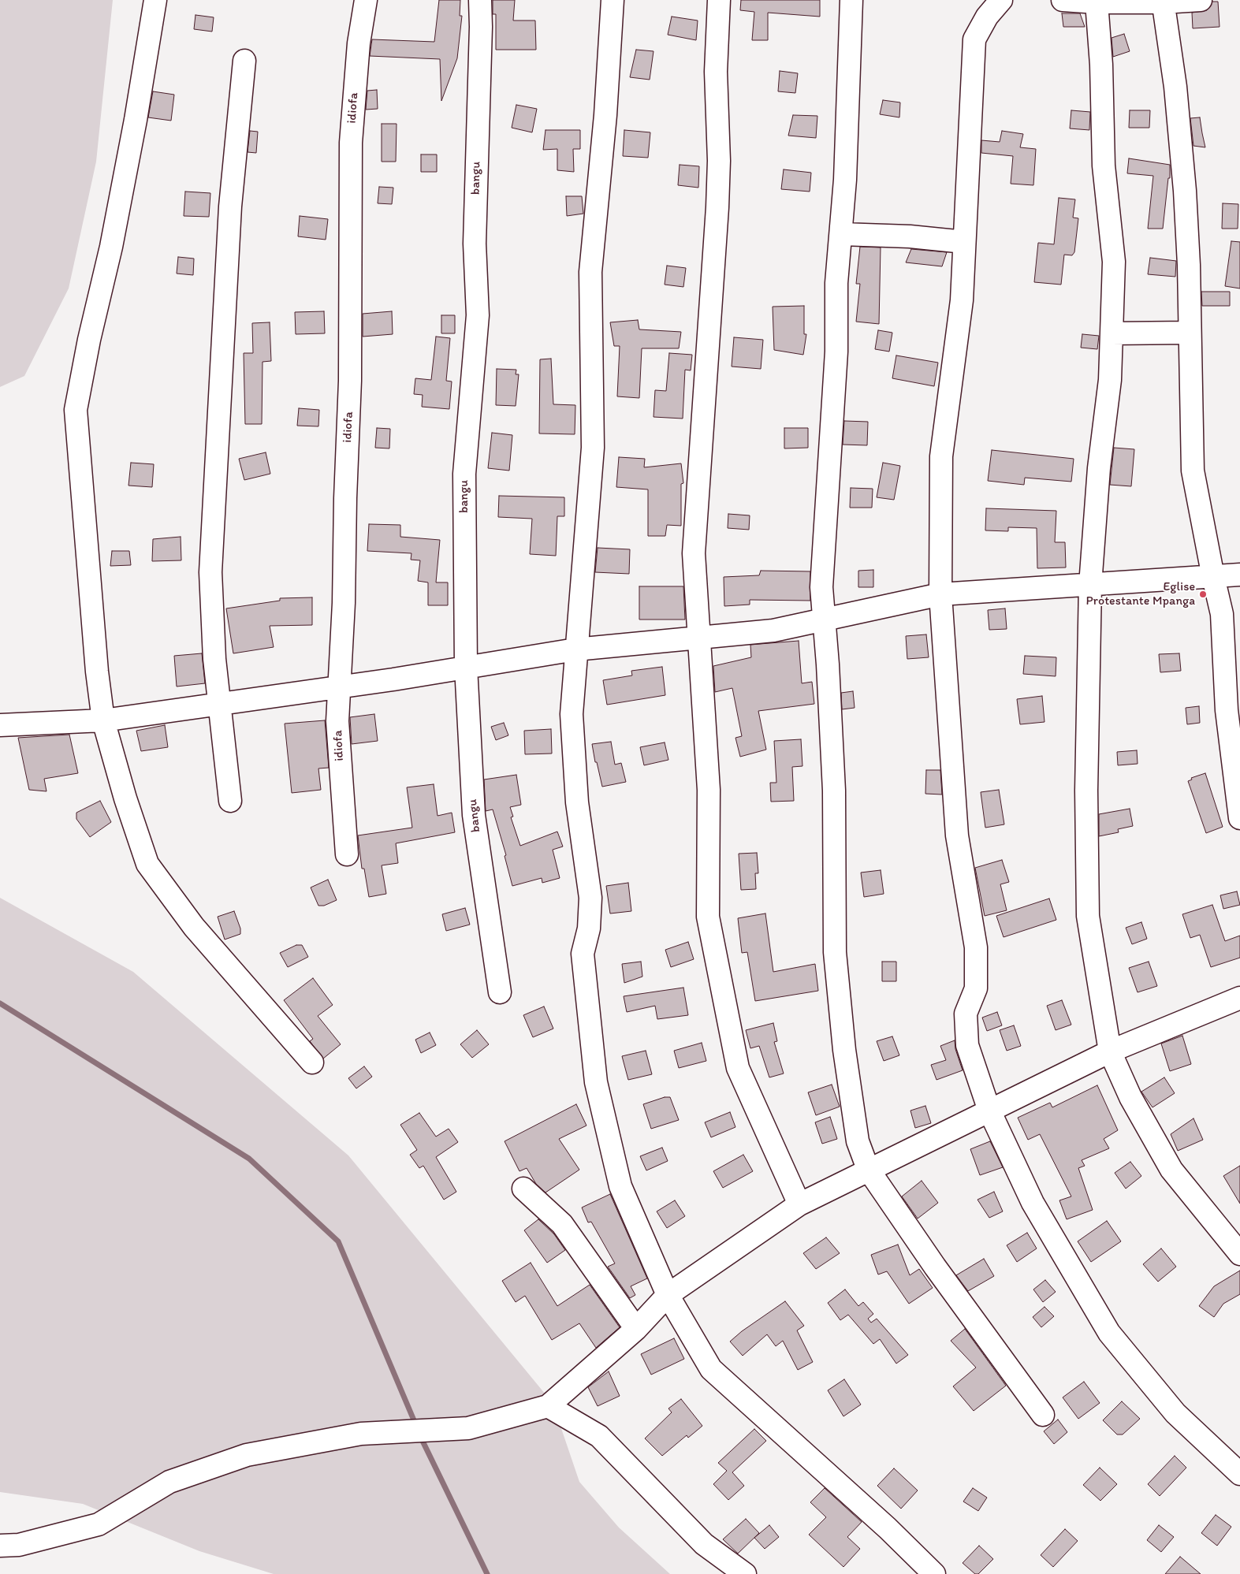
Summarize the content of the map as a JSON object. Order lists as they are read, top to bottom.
{
  "streets": {
    "street": ["idiofa", "bangu"]
  },
  "places": ["Eglise Protestante Mpanga"]
}
